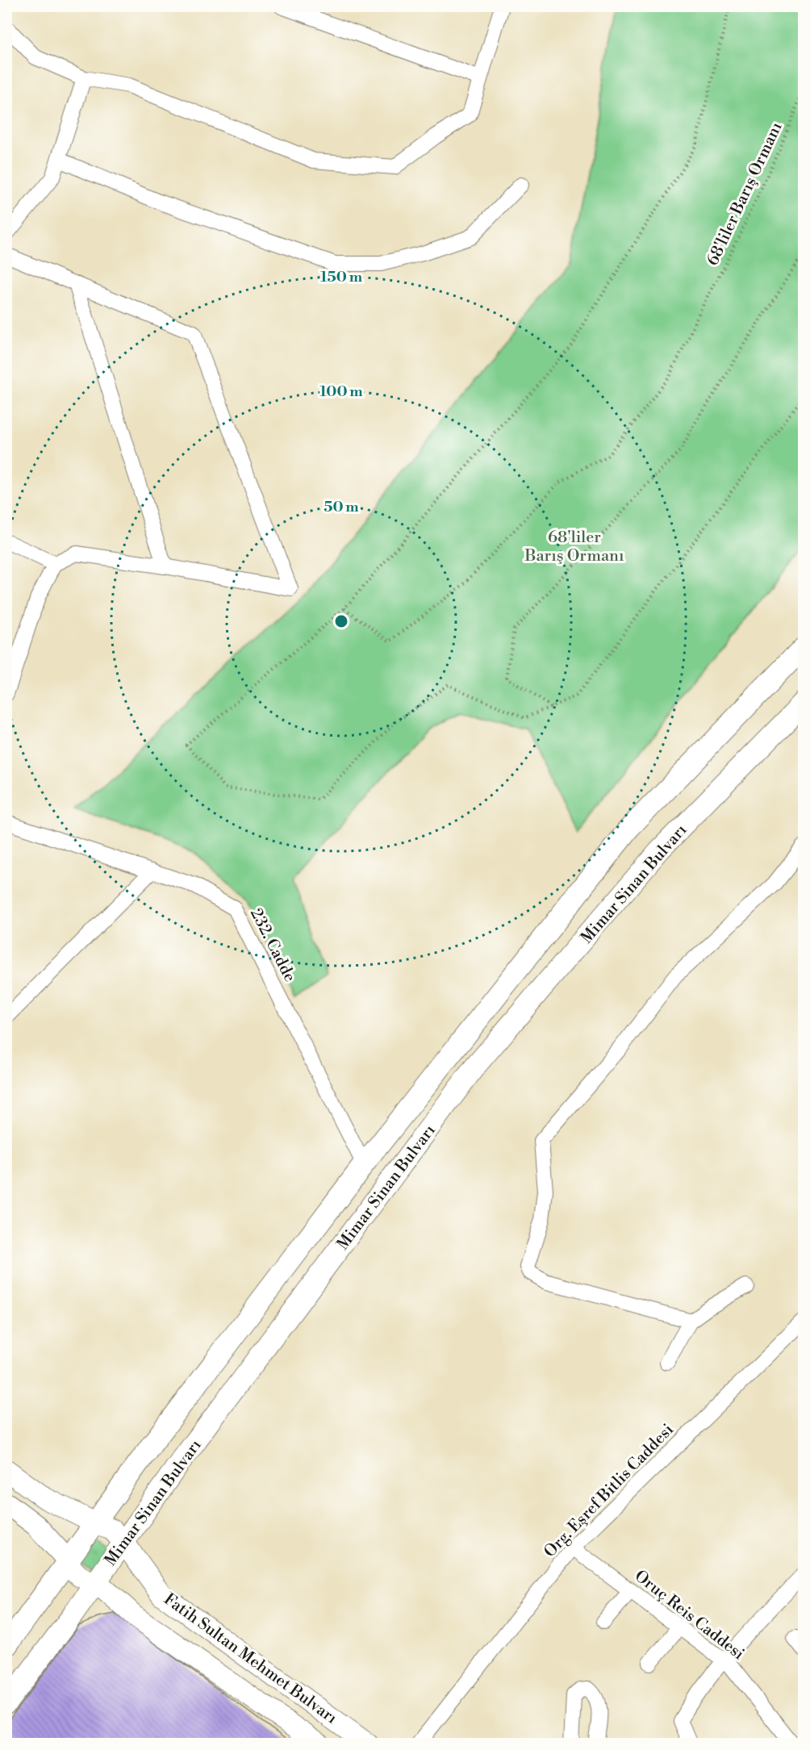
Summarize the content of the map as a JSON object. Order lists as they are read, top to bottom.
{
  "streets": {
    "main road": ["Mimar Sinan Bulvarı", "Fatih Sultan Mehmet Bulvarı"],
    "street": ["232. Cadde", "Org. Eşref Bitlis Caddesi", "Oruç Reis Caddesi"],
    "path": ["68'liler Barış Ormanı"]
  },
  "crossings": [
    ["Mimar Sinan Bulvarı", "232. Cadde"],
    ["Mimar Sinan Bulvarı", "Fatih Sultan Mehmet Bulvarı"],
    ["Org. Eşref Bitlis Caddesi", "Oruç Reis Caddesi"]
  ],
  "parks": ["68'liler Barış Ormanı"],
  "rings": ["150 m", "100 m", "50 m"]
}
